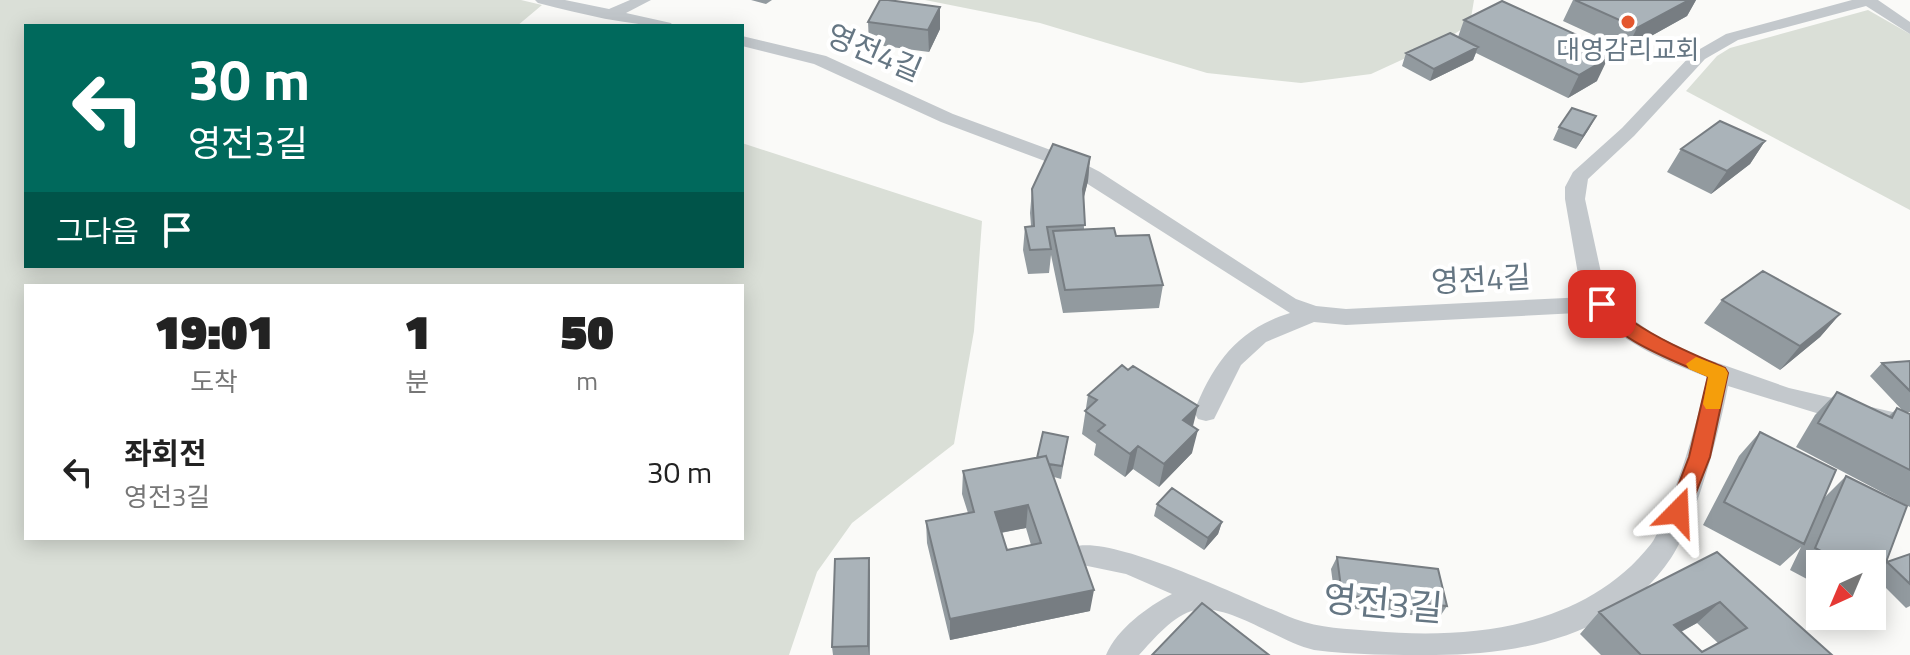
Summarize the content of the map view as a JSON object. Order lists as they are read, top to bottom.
{
  "streets": {
    "lane": ["영전4길", "영전3길"]
  },
  "places": ["대영감리교회"],
  "north": "bottom left",
  "page": {
    "turn": ["30 m", "영전3길"],
    "then": "그다음",
    "eta": [
      "19:01",
      "도착",
      "1",
      "분",
      "50",
      "m"
    ],
    "list": [
      {
        "name": "좌회전",
        "note": "영전3길",
        "value": "30 m"
      }
    ]
  }
}
